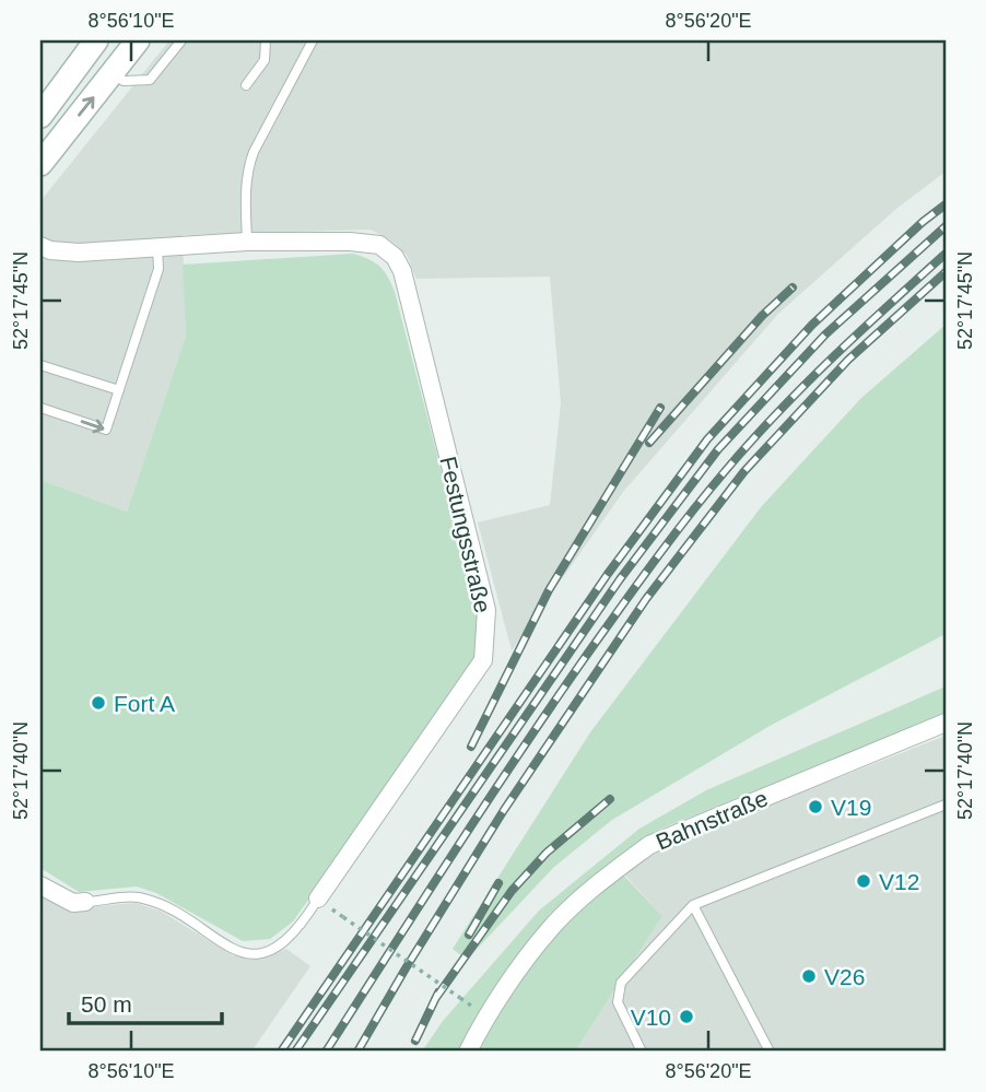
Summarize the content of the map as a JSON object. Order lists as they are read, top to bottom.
{
  "streets": {
    "street": ["Festungsstraße", "Bahnstraße"]
  },
  "places": [
    "Fort A",
    "V19",
    "V12",
    "V26",
    "V10"
  ],
  "scale_bar": "50 m",
  "coordinates": [
    "8°56'10\"E",
    "8°56'20\"E",
    "52°17'45\"N",
    "52°17'40\"N"
  ]
}
